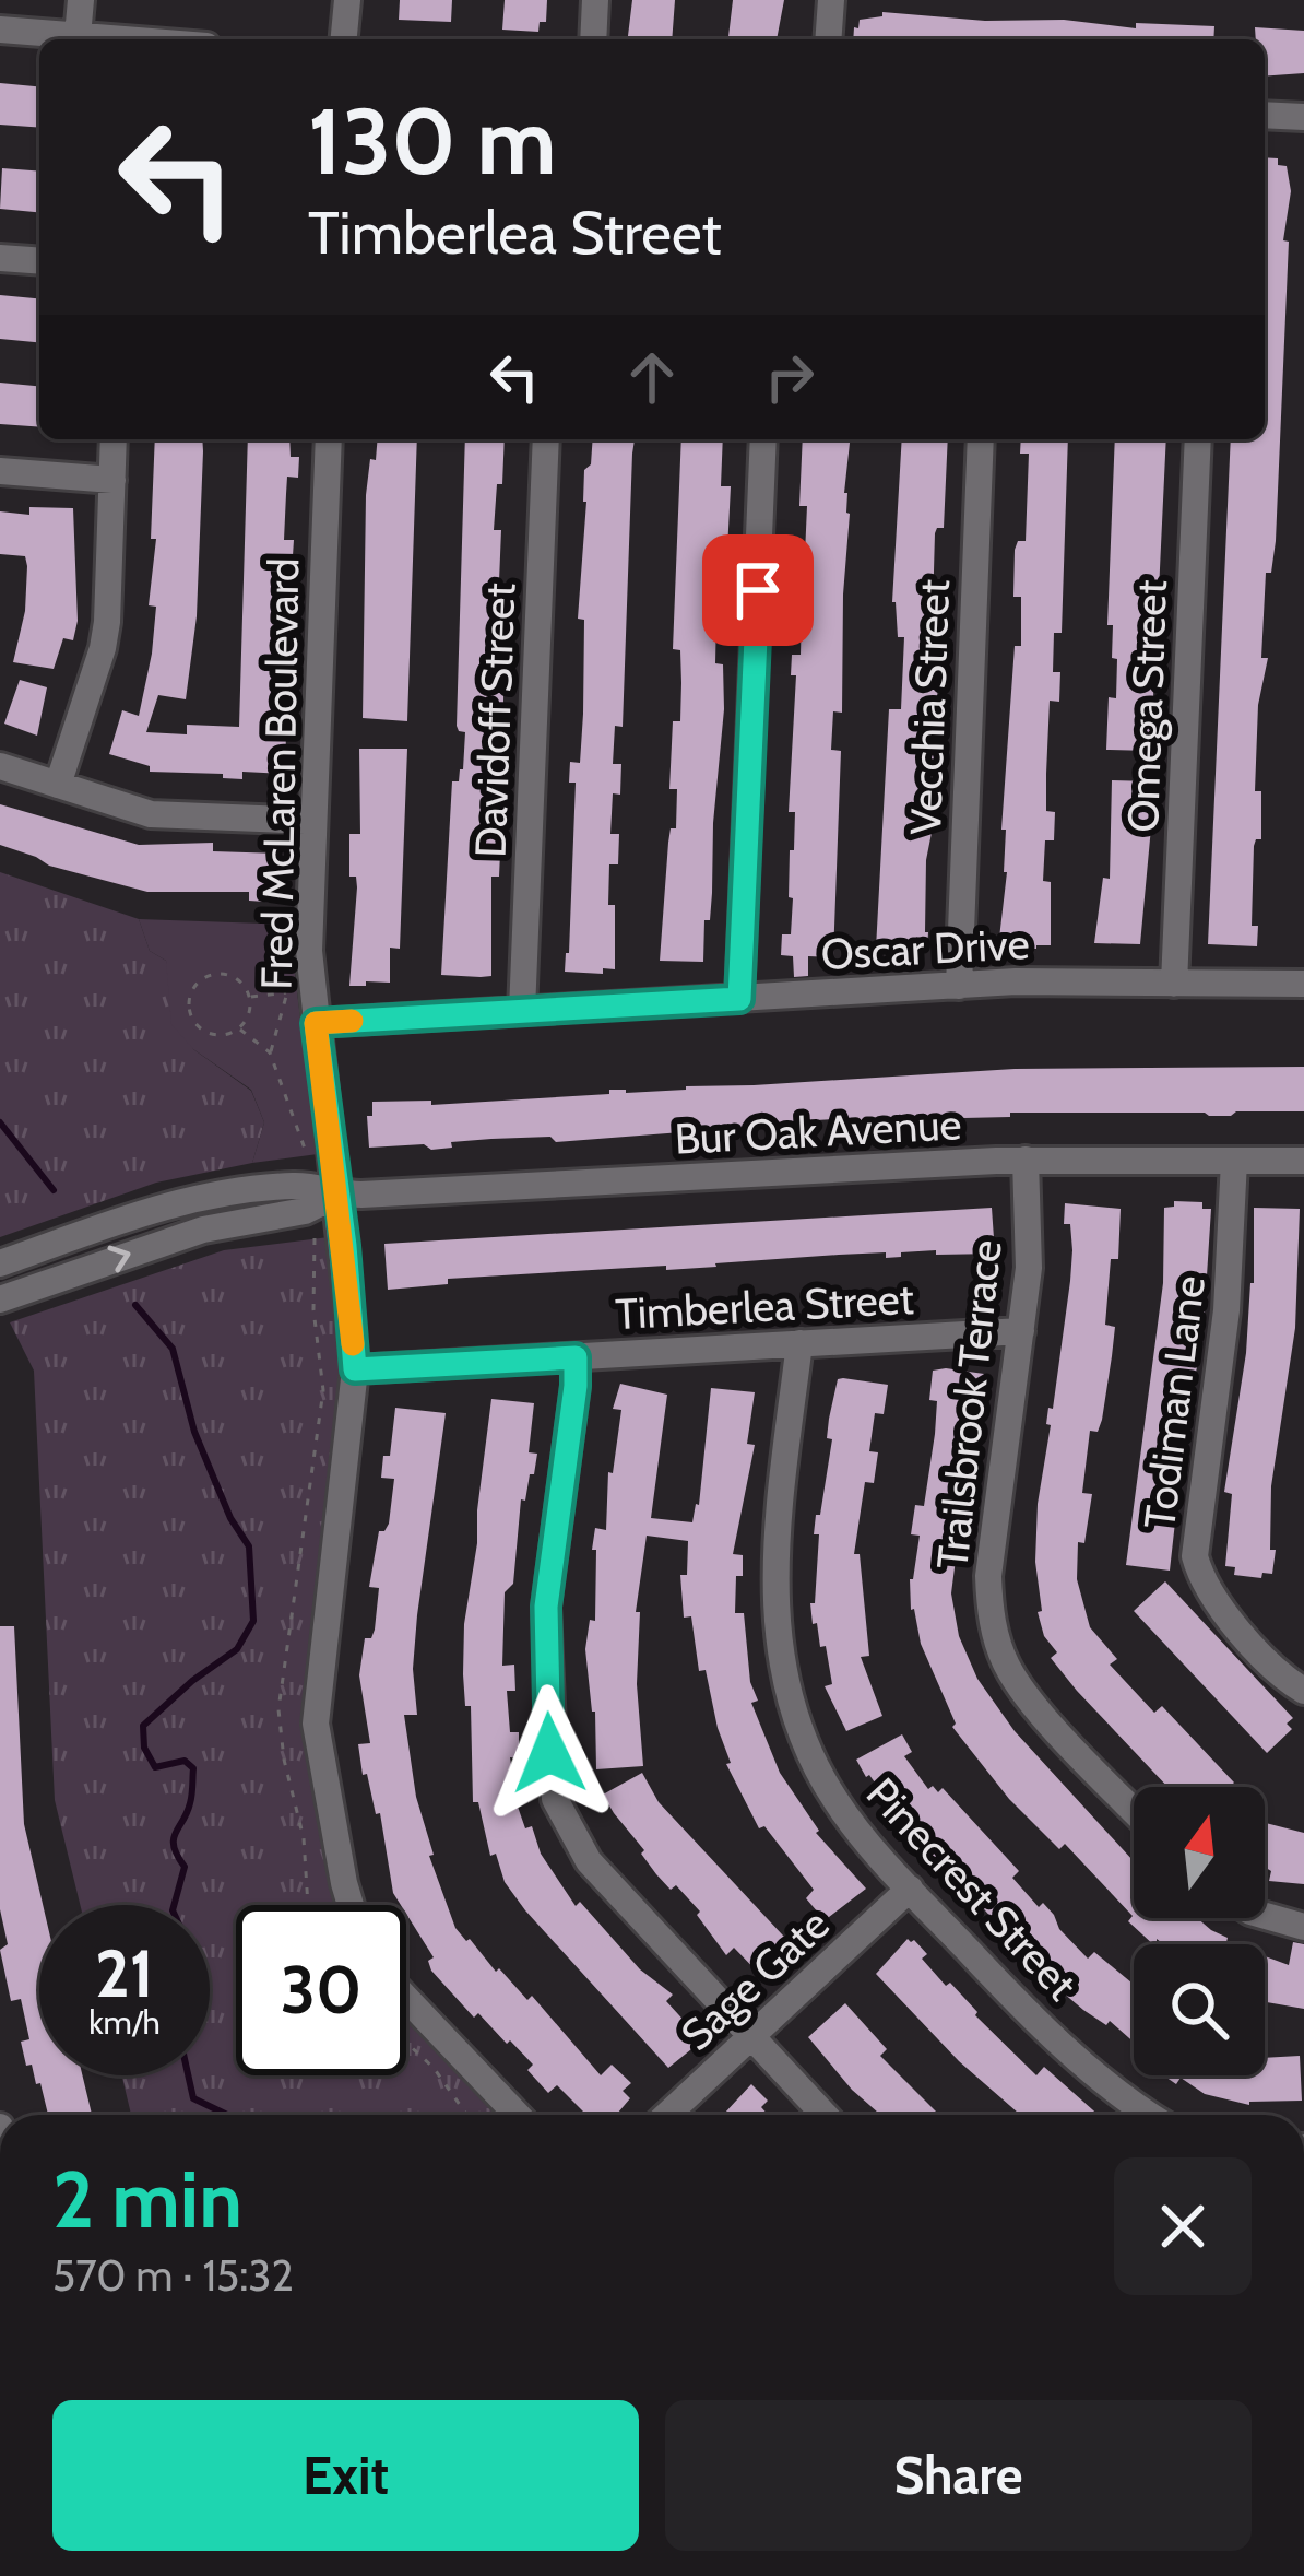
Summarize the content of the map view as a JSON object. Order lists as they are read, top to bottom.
{
  "streets": {
    "street": [
      "Omega Street",
      "Vecchia Street",
      "Davidoff Street",
      "Fred McLaren Boulevard",
      "Oscar Drive",
      "Bur Oak Avenue",
      "Timberlea Street",
      "Todiman Lane",
      "Trailsbrook Terrace",
      "Pinecrest Street",
      "Sage Gate"
    ]
  },
  "crossings": [
    ["Omega Street", "Oscar Drive"],
    ["Vecchia Street", "Oscar Drive"],
    ["Davidoff Street", "Oscar Drive"],
    ["Fred McLaren Boulevard", "Oscar Drive"],
    ["Fred McLaren Boulevard", "Bur Oak Avenue"],
    ["Fred McLaren Boulevard", "Timberlea Street"],
    ["Bur Oak Avenue", "Todiman Lane"],
    ["Bur Oak Avenue", "Trailsbrook Terrace"],
    ["Timberlea Street", "Trailsbrook Terrace"],
    ["Timberlea Street", "Pinecrest Street"],
    ["Pinecrest Street", "Sage Gate"]
  ],
  "north": "top",
  "page": {
    "turn": ["130 m", "Timberlea Street"],
    "speed": "21 km/h",
    "limit": "30",
    "heading": ["2 min", "570 m · 15:32"],
    "buttons": ["Exit", "Share"]
  }
}
